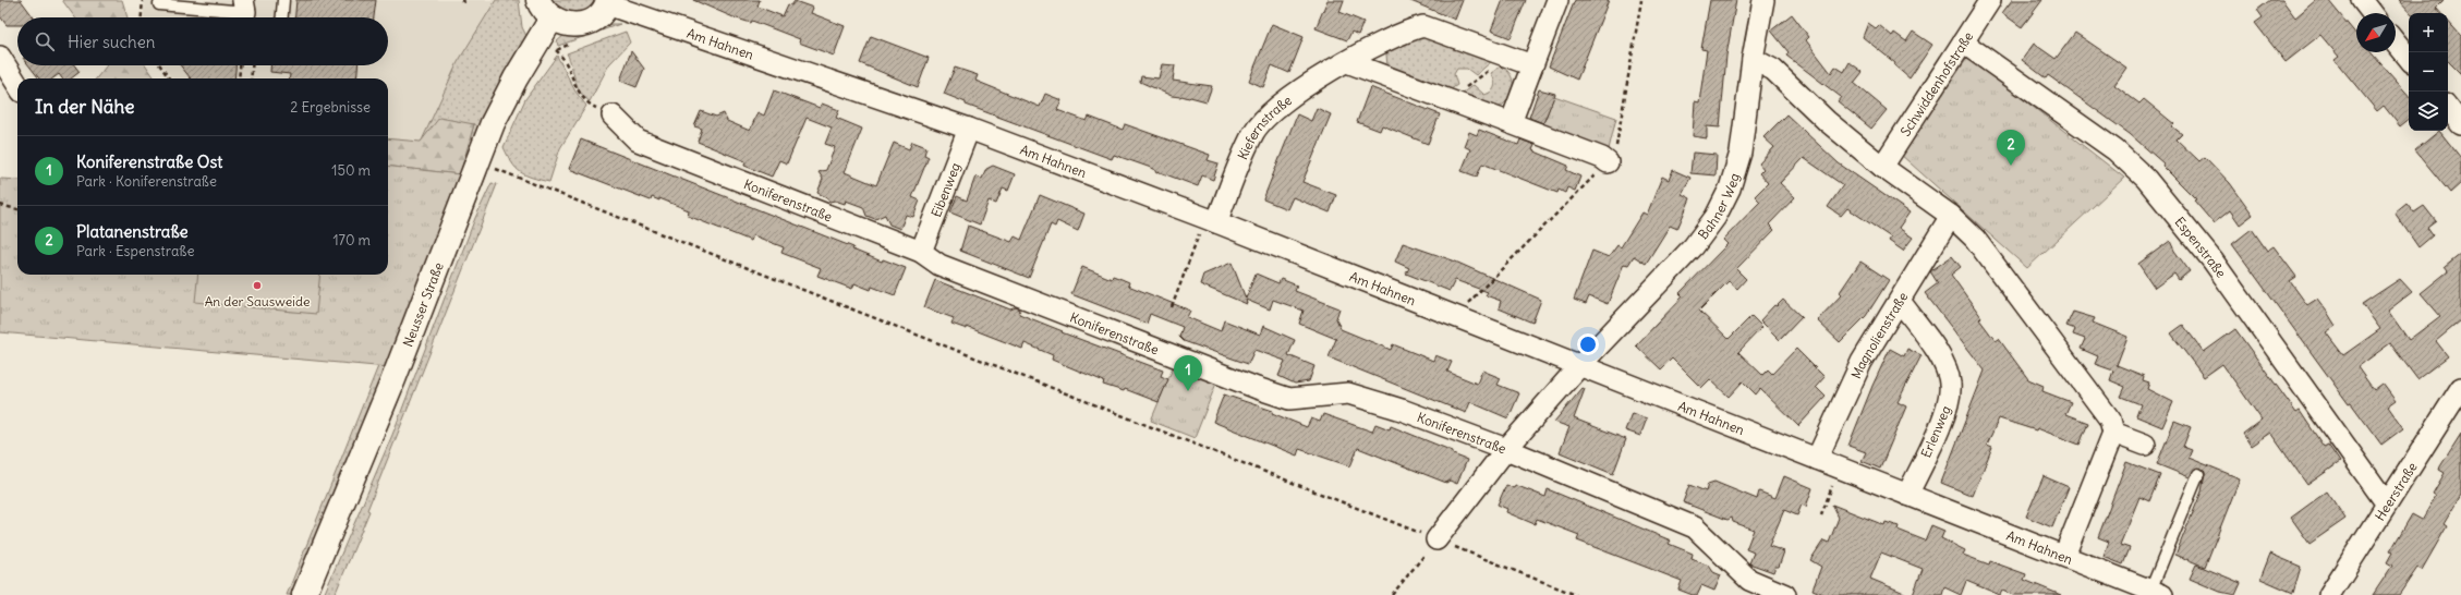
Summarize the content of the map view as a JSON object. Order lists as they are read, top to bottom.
{
  "streets": {
    "main road": ["Neusser Straße"],
    "street": [
      "Am Hahnen",
      "Schwiddenhofstraße",
      "Kiefernstraße",
      "Eibenweg",
      "Koniferenstraße",
      "Bahner Weg",
      "Espenstraße",
      "Magnolienstraße",
      "Erlenweg",
      "Heerstraße"
    ]
  },
  "crossings": [
    ["Am Hahnen", "Kiefernstraße"],
    ["Am Hahnen", "Eibenweg"],
    ["Am Hahnen", "Bahner Weg"],
    ["Am Hahnen", "Magnolienstraße"],
    ["Am Hahnen", "Erlenweg"],
    ["Schwiddenhofstraße", "Espenstraße"],
    ["Eibenweg", "Koniferenstraße"],
    ["Koniferenstraße", "Bahner Weg"],
    ["Espenstraße", "Heerstraße"],
    ["Magnolienstraße", "Erlenweg"]
  ],
  "places": ["An der Sausweide"],
  "north": "bottom left",
  "page": {
    "map_buttons": ["+", "−"],
    "search": "Hier suchen",
    "heading": ["In der Nähe", "2 Ergebnisse"],
    "pins": ["2", "1"],
    "list": [
      {
        "mark": "1",
        "name": "Koniferenstraße Ost",
        "note": "Park · Koniferenstraße",
        "value": "150 m"
      },
      {
        "mark": "2",
        "name": "Platanenstraße",
        "note": "Park · Espenstraße",
        "value": "170 m"
      }
    ]
  }
}
